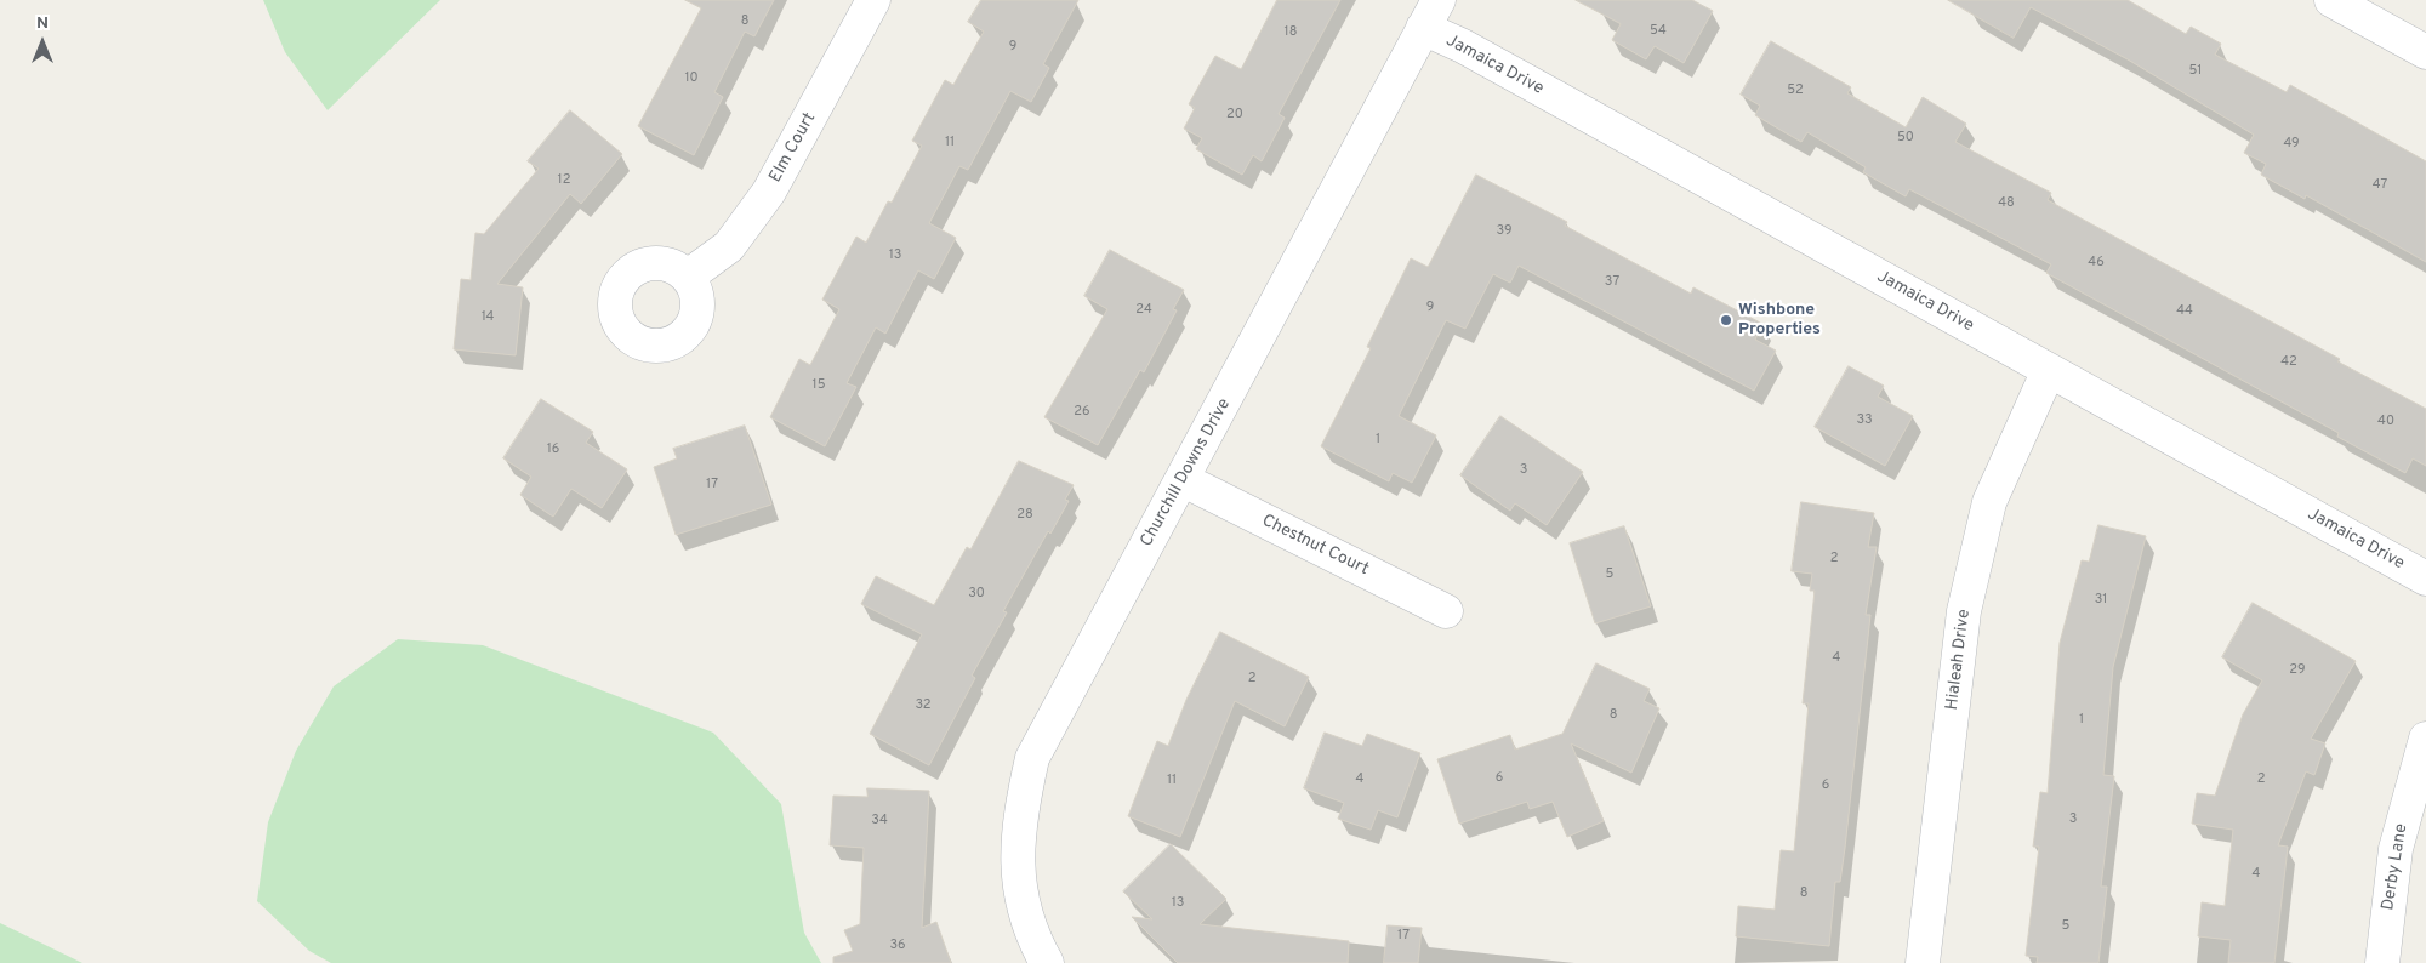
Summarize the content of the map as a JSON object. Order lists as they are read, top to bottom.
{
  "streets": {
    "street": [
      "Jamaica Drive",
      "Elm Court",
      "Churchill Downs Drive",
      "Chestnut Court",
      "Hialeah Drive",
      "Derby Lane"
    ]
  },
  "crossings": [
    ["Jamaica Drive", "Churchill Downs Drive"],
    ["Jamaica Drive", "Hialeah Drive"],
    ["Churchill Downs Drive", "Chestnut Court"]
  ],
  "places": ["Wishbone Properties"],
  "house_numbers": [
    "8",
    "54",
    "18",
    "9",
    "51",
    "10",
    "52",
    "20",
    "50",
    "11",
    "49",
    "12",
    "47",
    "48",
    "39",
    "13",
    "46",
    "37",
    "9",
    "24",
    "44",
    "14",
    "42",
    "15",
    "26",
    "33",
    "40",
    "1",
    "16",
    "3",
    "17",
    "28",
    "2",
    "5",
    "30",
    "31",
    "4",
    "29",
    "2",
    "32",
    "8",
    "1",
    "6",
    "4",
    "2",
    "11",
    "6",
    "3",
    "34",
    "4",
    "8",
    "13",
    "5",
    "17",
    "36"
  ],
  "north": "top"
}
